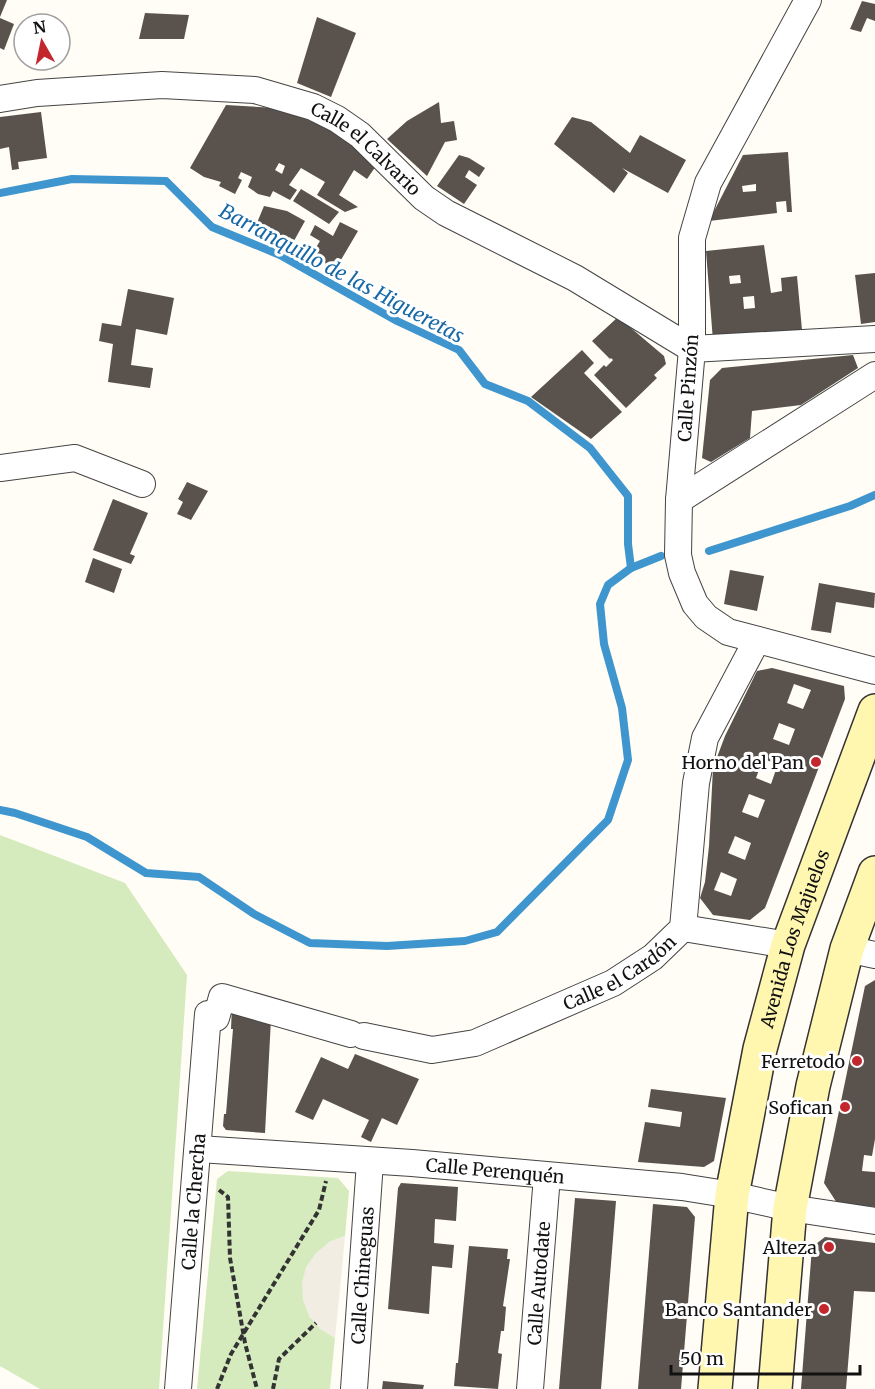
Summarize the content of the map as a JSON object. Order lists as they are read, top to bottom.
{
  "streets": {
    "street": [
      "Calle el Calvario",
      "Calle Pinzón",
      "Avenida Los Majuelos",
      "Calle el Cardón",
      "Calle Perenquén",
      "Calle la Chercha",
      "Calle Chineguas",
      "Calle Autodate"
    ]
  },
  "crossings": [
    ["Calle el Calvario", "Calle Pinzón"],
    ["Calle Pinzón", "Calle el Cardón"],
    ["Avenida Los Majuelos", "Calle Perenquén"],
    ["Calle el Cardón", "Calle la Chercha"],
    ["Calle Perenquén", "Calle la Chercha"],
    ["Calle Perenquén", "Calle Chineguas"],
    ["Calle Perenquén", "Calle Autodate"]
  ],
  "water": ["Barranquillo de las Higueretas"],
  "places": [
    "Horno del Pan",
    "Ferretodo",
    "Sofican",
    "Alteza",
    "Banco Santander"
  ],
  "scale_bar": "50 m",
  "north": "top"
}
